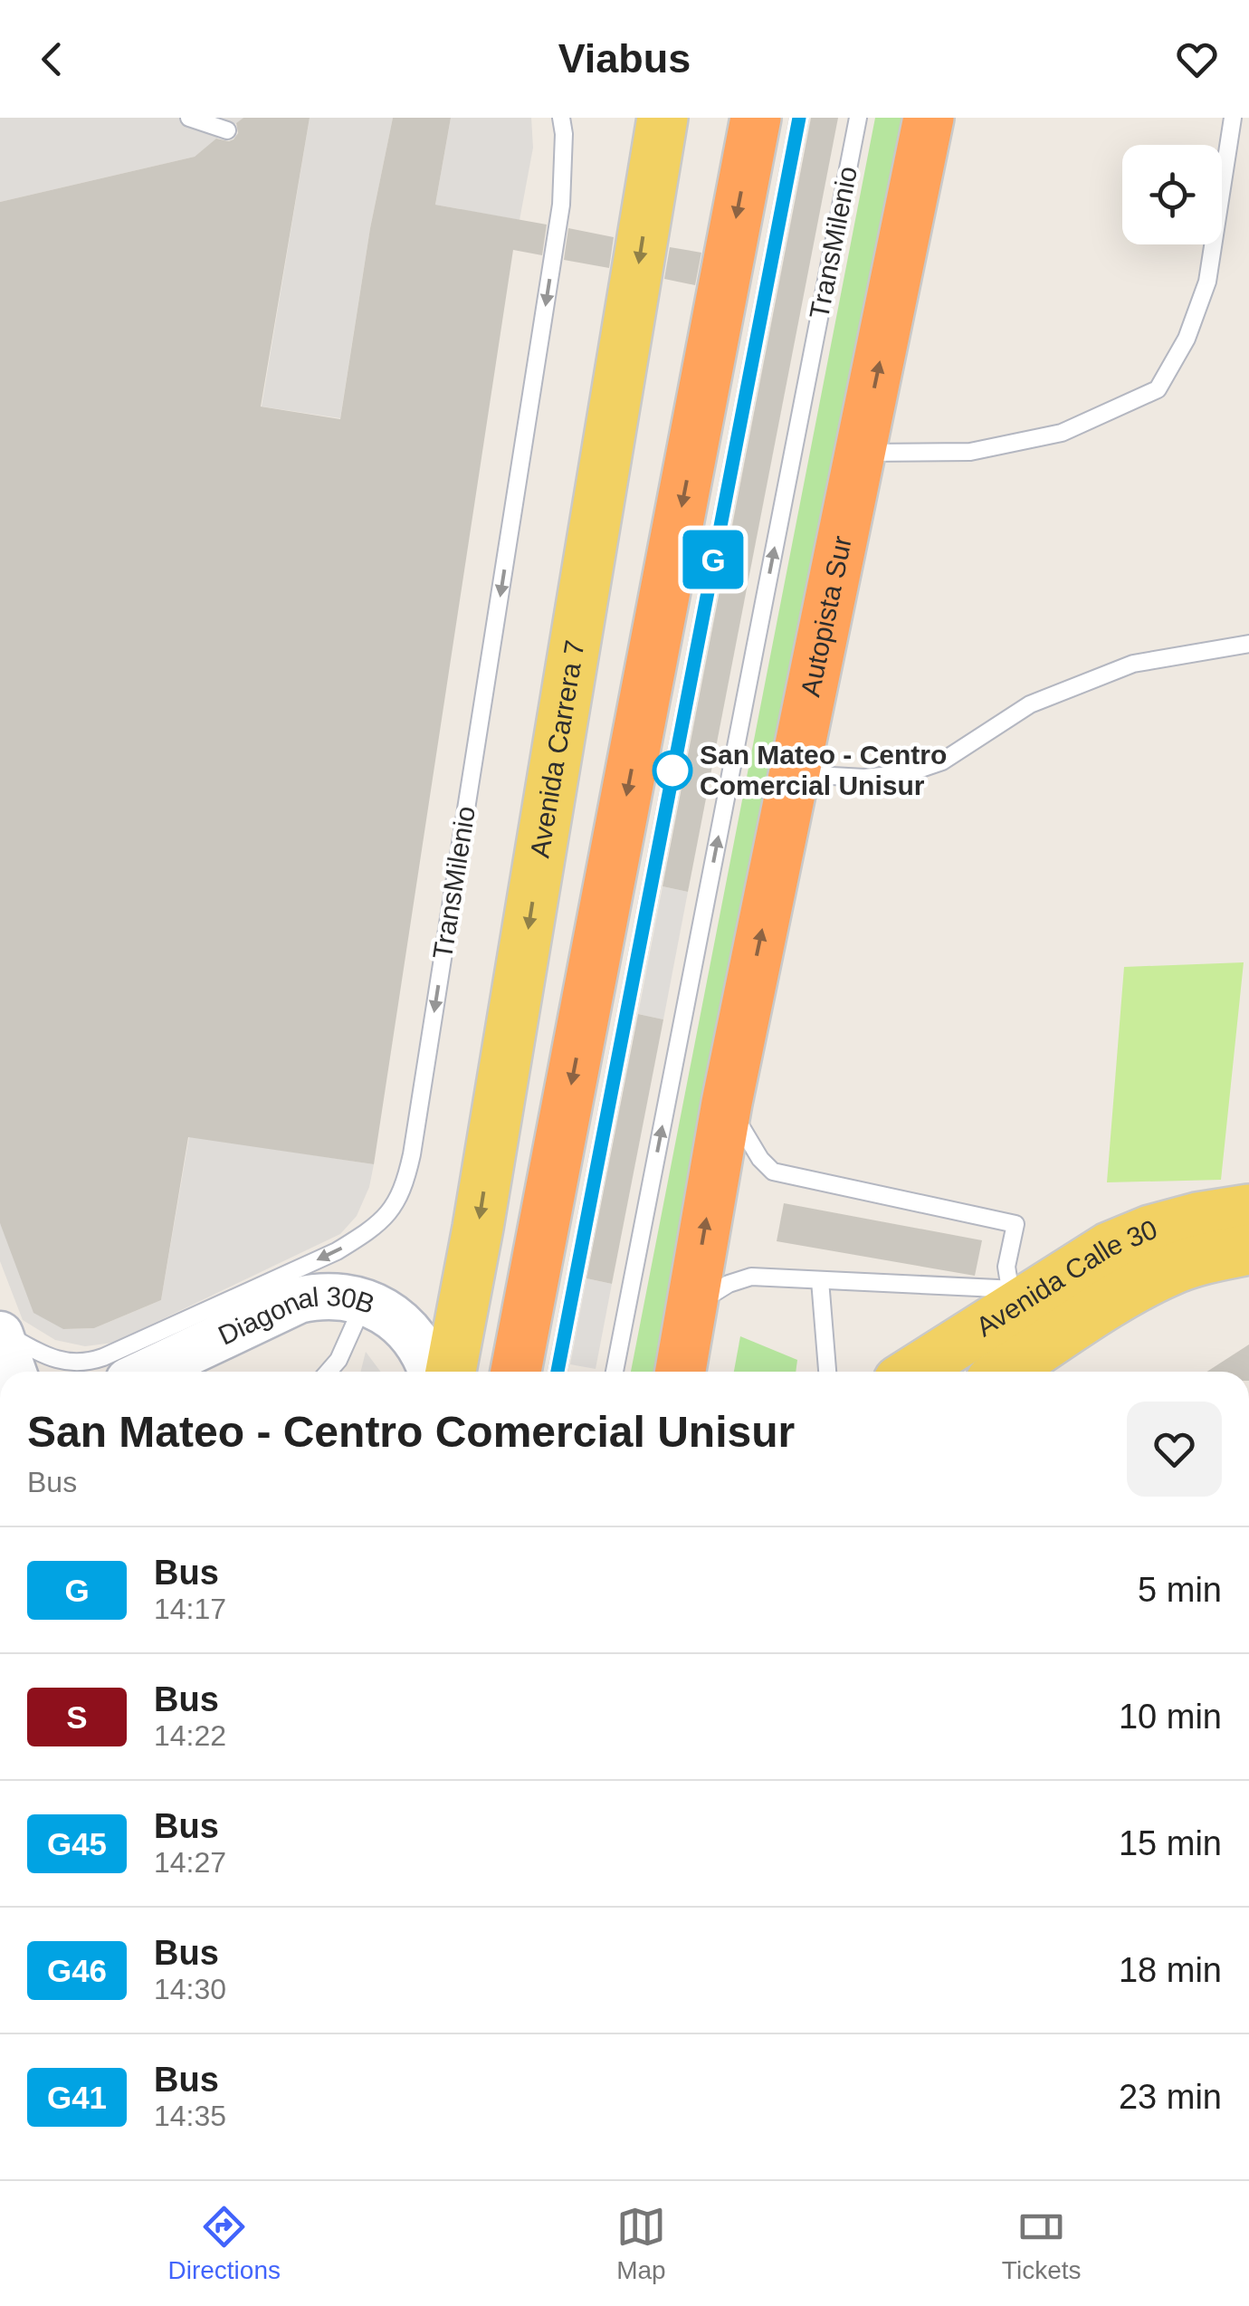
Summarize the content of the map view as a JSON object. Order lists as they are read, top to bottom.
{
  "streets": {
    "highway": ["Autopista Sur"],
    "main road": ["Avenida Carrera 7", "Avenida Calle 30", "Diagonal 30B"],
    "lane": ["TransMilenio"]
  },
  "one_way": ["Avenida Carrera 7"],
  "places": ["San Mateo - Centro Comercial Unisur"],
  "lines": ["bus line G"],
  "page": {
    "header": "Viabus",
    "on_map": "G",
    "heading": ["San Mateo - Centro Comercial Unisur", "Bus"],
    "list": [
      {
        "mark": "G",
        "name": "Bus",
        "note": "14:17",
        "value": "5 min"
      },
      {
        "mark": "S",
        "name": "Bus",
        "note": "14:22",
        "value": "10 min"
      },
      {
        "mark": "G45",
        "name": "Bus",
        "note": "14:27",
        "value": "15 min"
      },
      {
        "mark": "G46",
        "name": "Bus",
        "note": "14:30",
        "value": "18 min"
      },
      {
        "mark": "G41",
        "name": "Bus",
        "note": "14:35",
        "value": "23 min"
      }
    ],
    "tabs": ["Directions", "Map", "Tickets"]
  }
}
